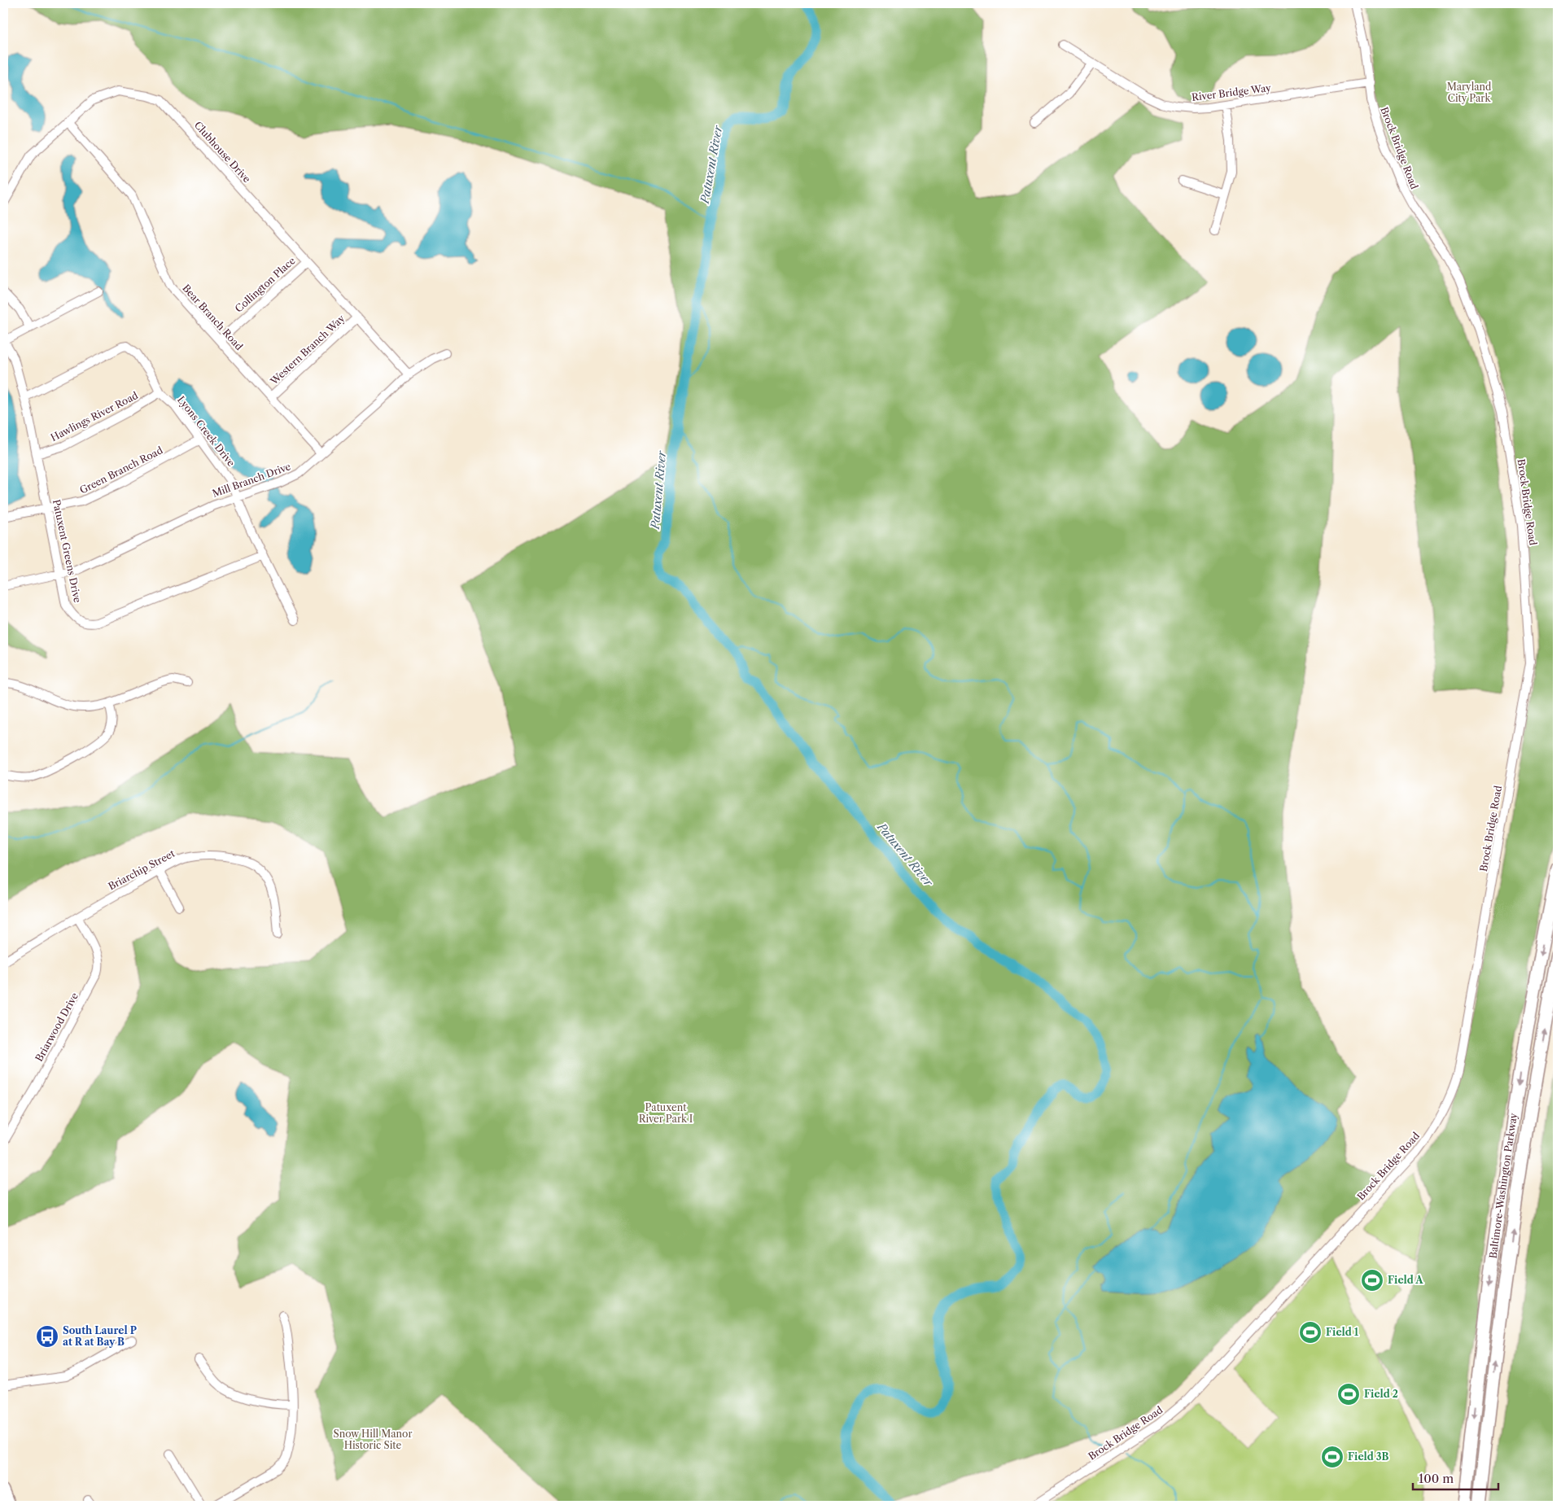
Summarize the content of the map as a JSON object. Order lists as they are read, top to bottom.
{
  "streets": {
    "highway": ["Baltimore-Washington Parkway"],
    "street": [
      "River Bridge Way",
      "Brock Bridge Road",
      "Clubhouse Drive",
      "Collington Place",
      "Bear Branch Road",
      "Western Branch Way",
      "Hawlings River Road",
      "Lyons Creek Drive",
      "Green Branch Road",
      "Mill Branch Drive",
      "Patuxent Greens Drive",
      "Briarchip Street",
      "Briarwood Drive"
    ]
  },
  "crossings": [
    ["River Bridge Way", "Brock Bridge Road"],
    ["Clubhouse Drive", "Collington Place"],
    ["Clubhouse Drive", "Bear Branch Road"],
    ["Clubhouse Drive", "Western Branch Way"],
    ["Clubhouse Drive", "Mill Branch Drive"],
    ["Collington Place", "Bear Branch Road"],
    ["Bear Branch Road", "Western Branch Way"],
    ["Bear Branch Road", "Mill Branch Drive"],
    ["Hawlings River Road", "Lyons Creek Drive"],
    ["Hawlings River Road", "Patuxent Greens Drive"],
    ["Lyons Creek Drive", "Green Branch Road"],
    ["Lyons Creek Drive", "Mill Branch Drive"],
    ["Lyons Creek Drive", "Patuxent Greens Drive"],
    ["Green Branch Road", "Patuxent Greens Drive"],
    ["Mill Branch Drive", "Patuxent Greens Drive"],
    ["Briarchip Street", "Briarwood Drive"]
  ],
  "water": ["Patuxent River"],
  "parks": ["Maryland City Park", "Patuxent River Park I", "Snow Hill Manor Historic Site"],
  "places": {
    "sports": [
      "Field A",
      "Field 1",
      "Field 2",
      "Field 3B"
    ],
    "bus stop": ["South Laurel P at R at Bay B"]
  },
  "scale_bar": "100 m"
}
